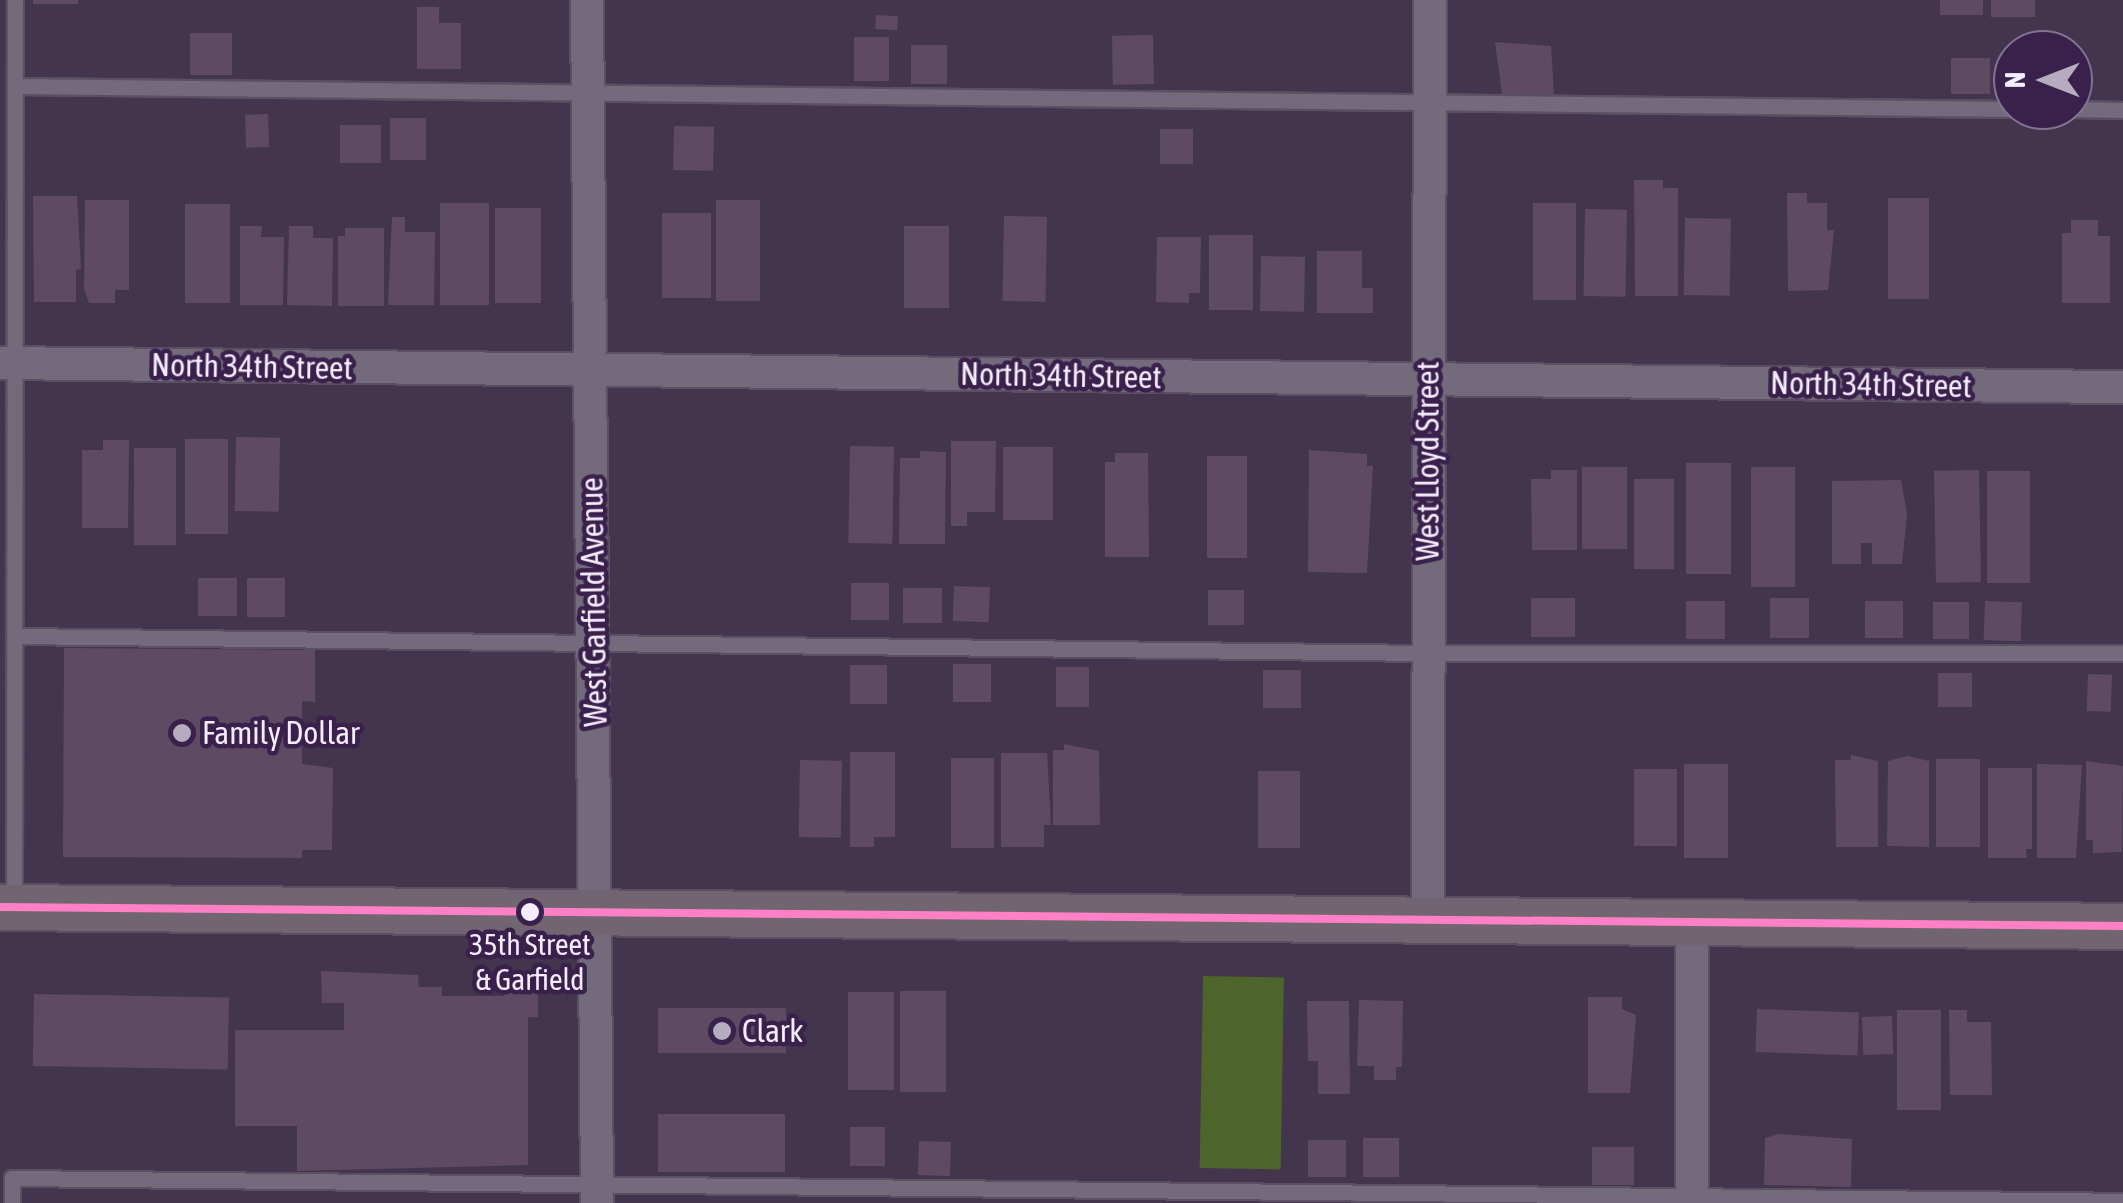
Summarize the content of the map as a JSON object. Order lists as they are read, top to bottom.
{
  "streets": {
    "street": ["North 34th Street", "West Lloyd Street", "West Garfield Avenue"]
  },
  "crossings": [
    ["North 34th Street", "West Lloyd Street"],
    ["North 34th Street", "West Garfield Avenue"]
  ],
  "places": ["Family Dollar", "35th Street & Garfield", "Clark"],
  "north": "left"
}
